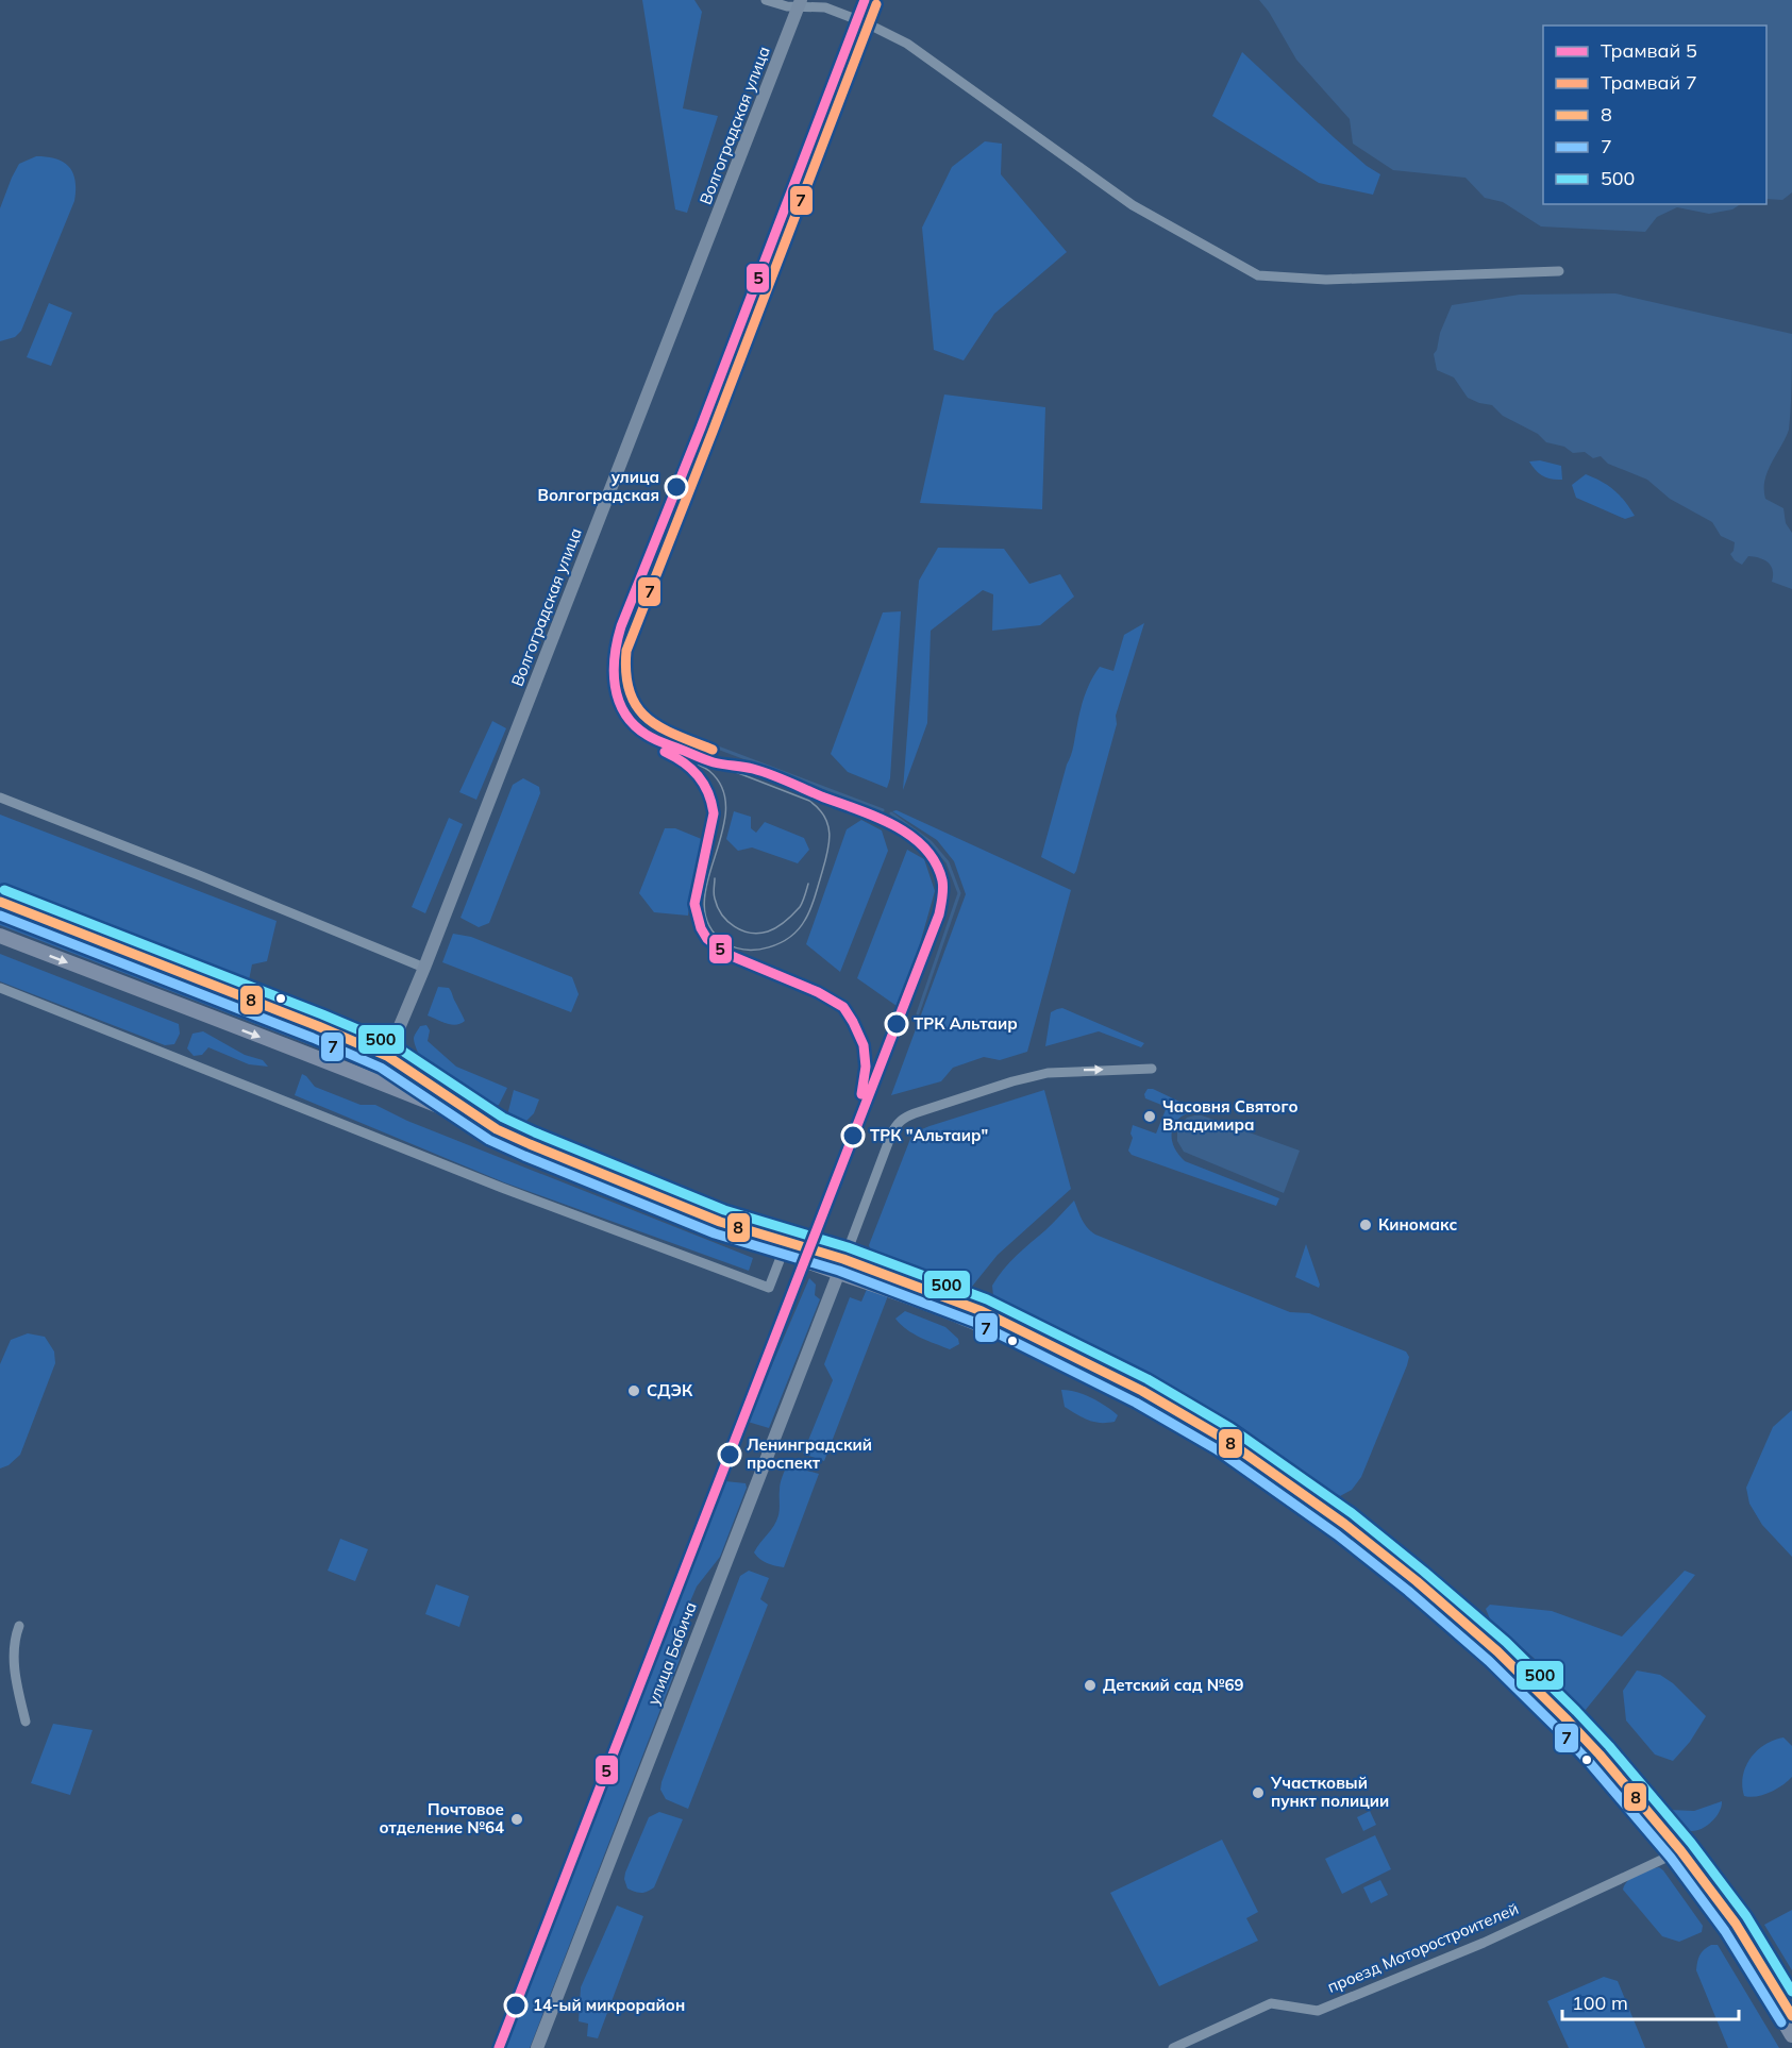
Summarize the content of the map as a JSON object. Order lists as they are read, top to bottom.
{
  "streets": {
    "street": ["Волгоградская улица", "улица Бабича", "проезд Моторостроителей"]
  },
  "places": [
    "улица Волгоградская",
    "ТРК Альтаир",
    "Часовня Святого Владимира",
    "ТРК \"Альтаир\"",
    "Киномакс",
    "СДЭК",
    "Ленинградский проспект",
    "Детский сад №69",
    "Участковый пункт полиции",
    "Почтовое отделение №64",
    "14-ый микрорайон"
  ],
  "lines": [
    "tram line 5",
    "tram line 7",
    "transit line 500",
    "transit line 8",
    "transit line 7"
  ],
  "legend": [
    "Трамвай 5",
    "Трамвай 7",
    "8",
    "7",
    "500"
  ],
  "scale_bar": "100 m"
}
